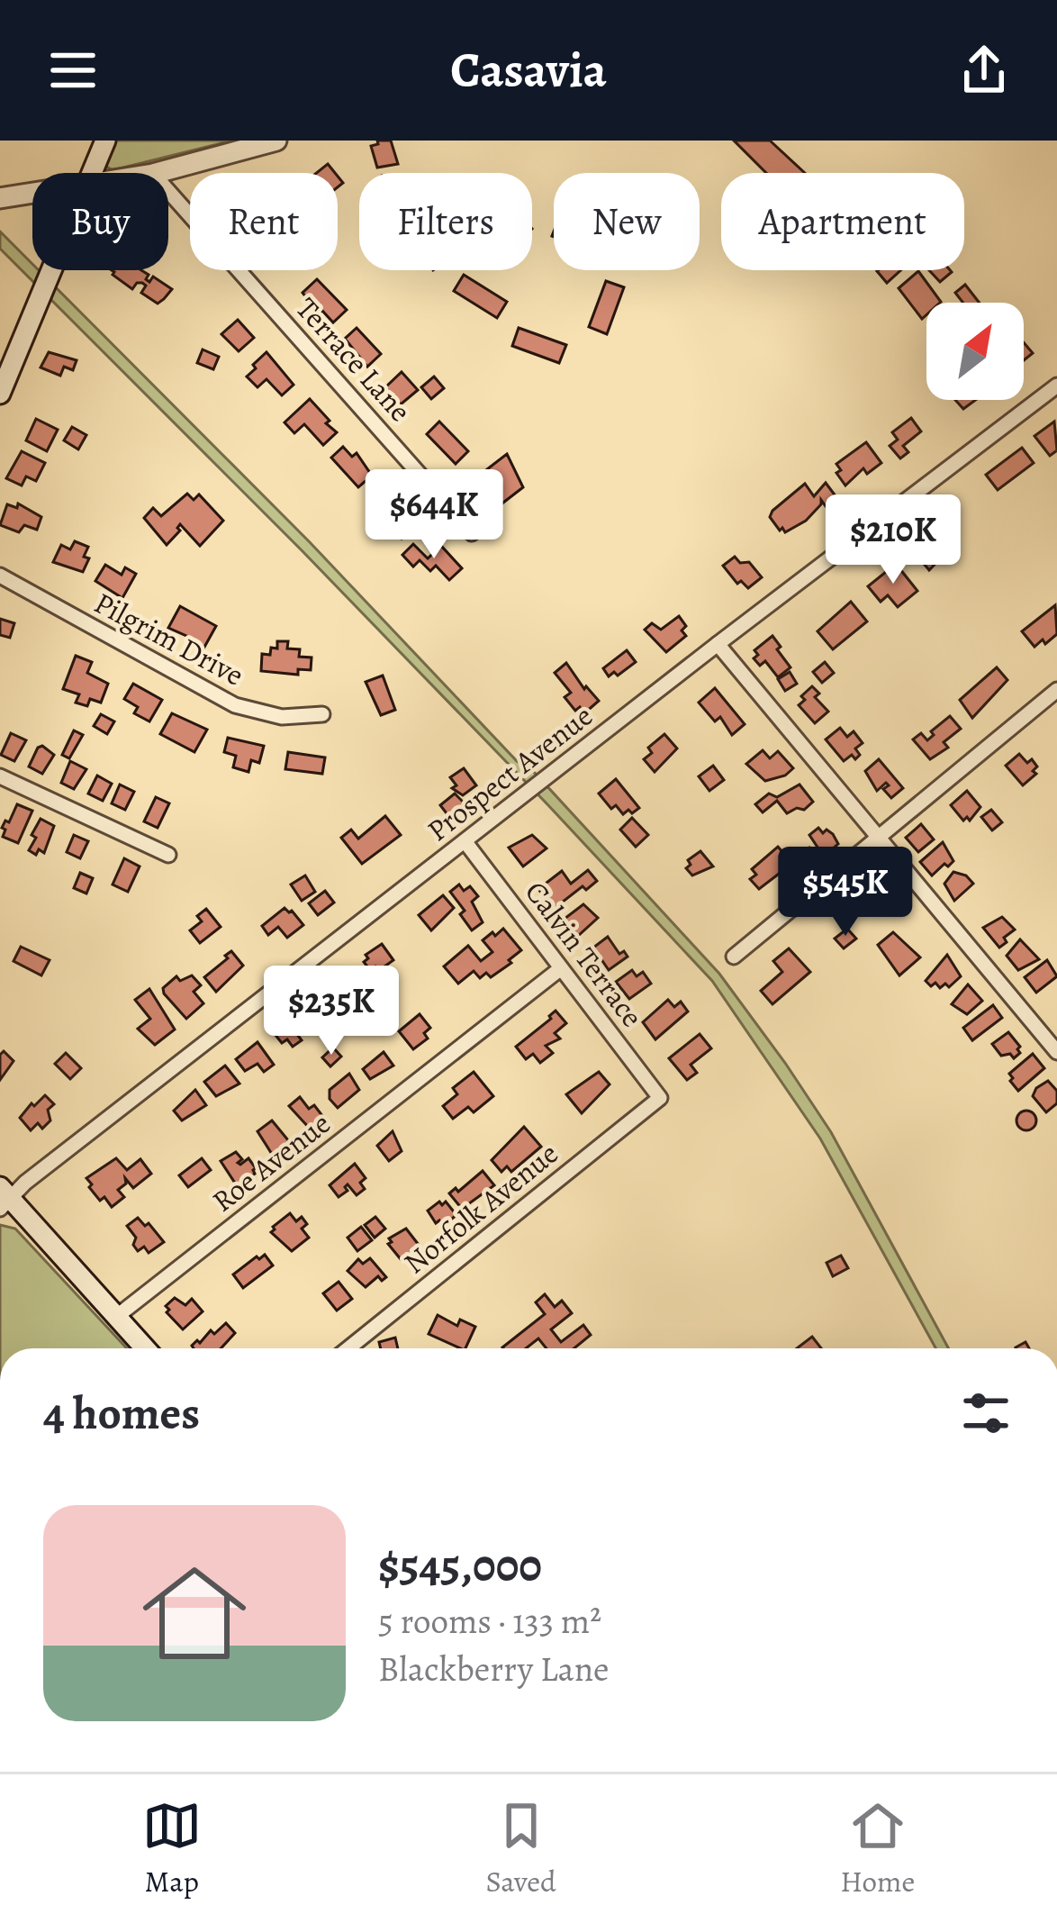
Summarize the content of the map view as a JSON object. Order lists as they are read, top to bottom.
{
  "streets": {
    "street": [
      "Terrace Lane",
      "Pilgrim Drive",
      "Prospect Avenue",
      "Calvin Terrace",
      "Roe Avenue",
      "Norfolk Avenue"
    ]
  },
  "crossings": [
    ["Prospect Avenue", "Calvin Terrace"],
    ["Calvin Terrace", "Roe Avenue"],
    ["Calvin Terrace", "Norfolk Avenue"]
  ],
  "north": "top right",
  "page": {
    "header": "Casavia",
    "chip": [
      "Buy",
      "Rent",
      "Filters",
      "New",
      "Apartment"
    ],
    "price": [
      "$644K",
      "$210K",
      "$545K",
      "$235K"
    ],
    "heading": "4 homes",
    "list": [
      {
        "name": "$545,000",
        "note": "5 rooms · 133 m² · Blackberry Lane"
      }
    ],
    "tabs": ["Map", "Saved", "Home"]
  }
}
